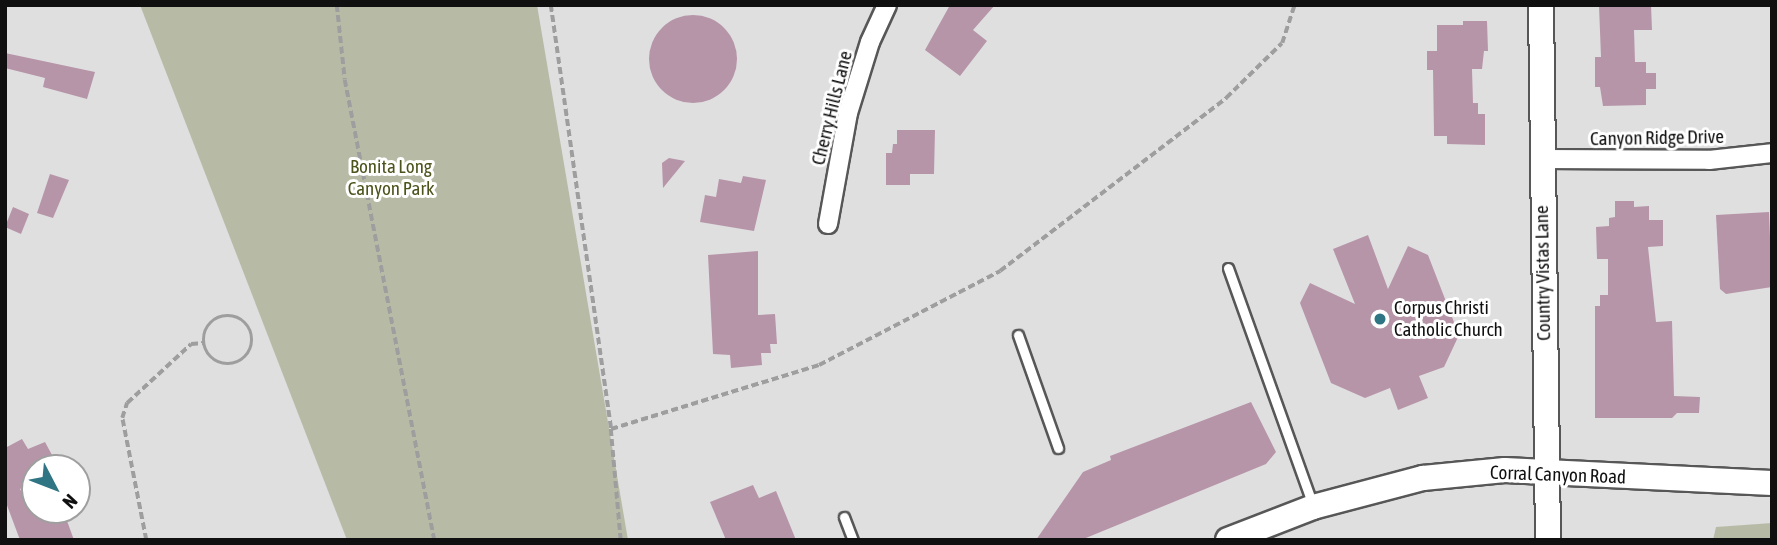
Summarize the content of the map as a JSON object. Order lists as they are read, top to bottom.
{
  "streets": {
    "main road": ["Country Vistas Lane", "Corral Canyon Road"],
    "street": ["Cherry Hills Lane", "Canyon Ridge Drive"]
  },
  "crossings": [
    ["Canyon Ridge Drive", "Country Vistas Lane"],
    ["Country Vistas Lane", "Corral Canyon Road"]
  ],
  "parks": ["Bonita Long Canyon Park"],
  "places": ["Corpus Christi Catholic Church"],
  "north": "bottom right"
}
